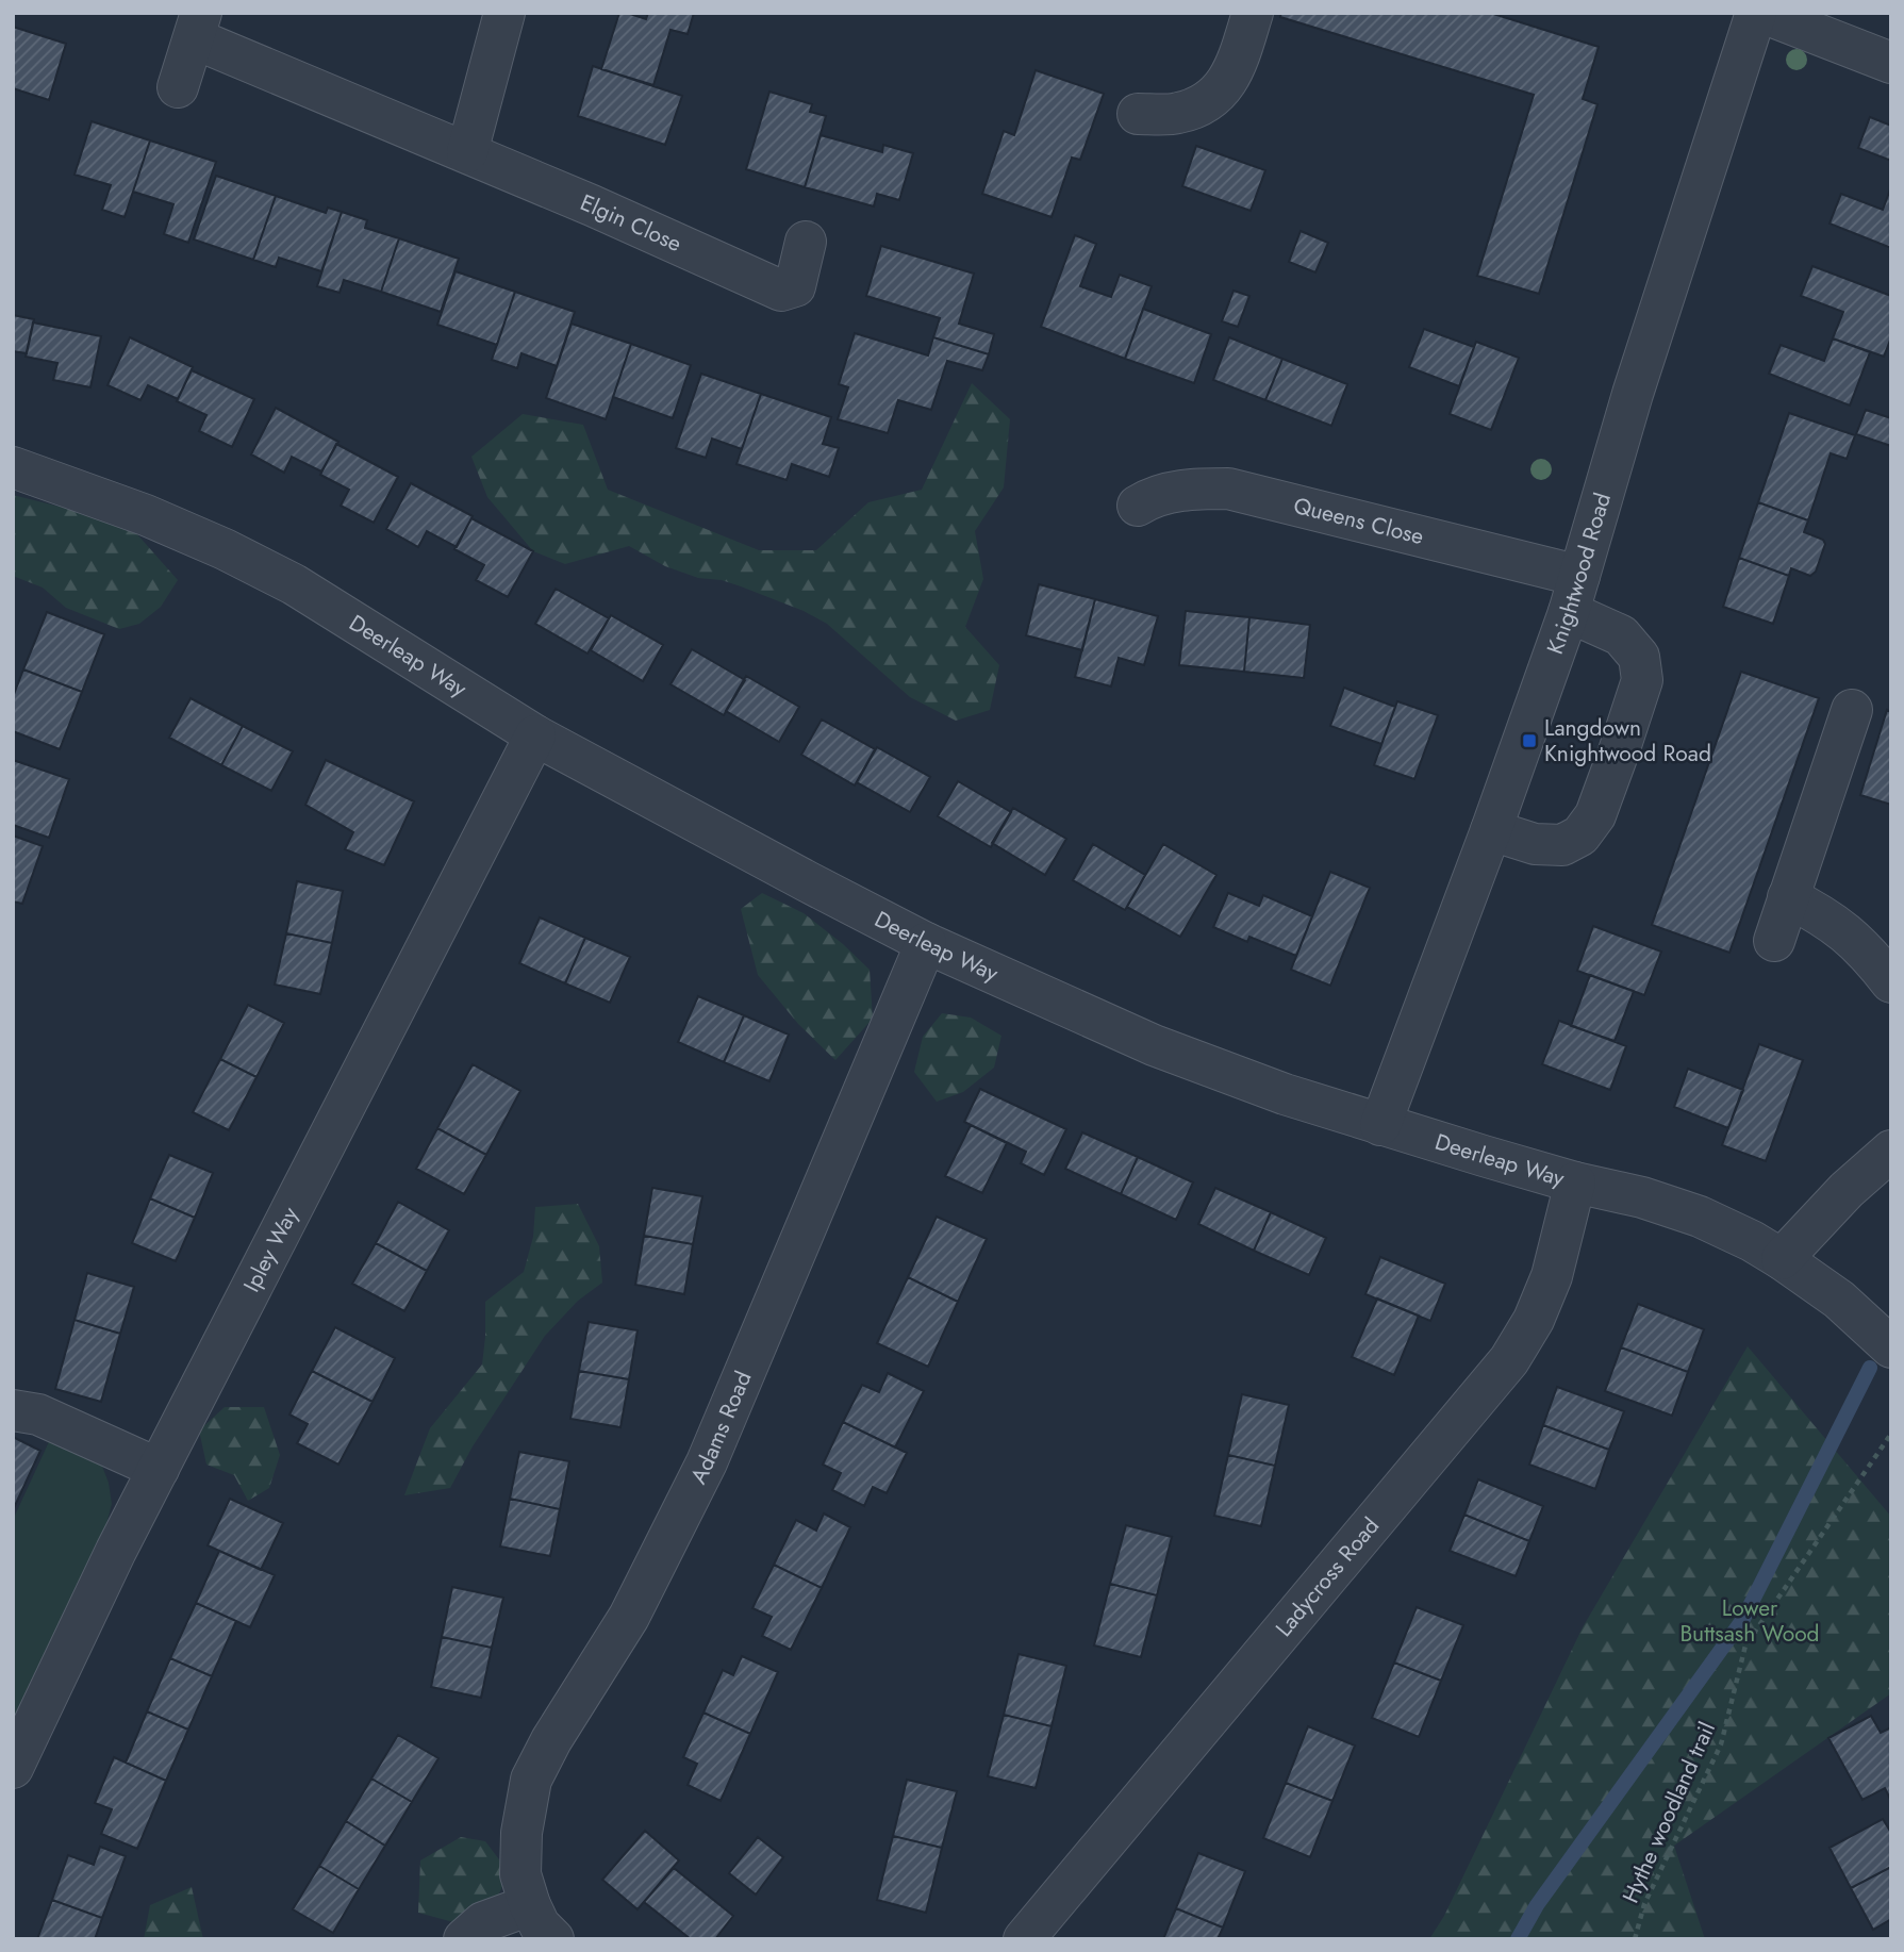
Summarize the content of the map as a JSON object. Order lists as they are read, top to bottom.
{
  "streets": {
    "street": [
      "Elgin Close",
      "Queens Close",
      "Knightwood Road",
      "Deerleap Way",
      "Ipley Way",
      "Adams Road",
      "Ladycross Road"
    ],
    "path": ["Hythe woodland trail"]
  },
  "crossings": [
    ["Queens Close", "Knightwood Road"],
    ["Knightwood Road", "Deerleap Way"],
    ["Deerleap Way", "Ipley Way"],
    ["Deerleap Way", "Adams Road"],
    ["Deerleap Way", "Ladycross Road"]
  ],
  "parks": ["Lower Buttsash Wood"],
  "places": {
    "transit": ["Langdown Knightwood Road"]
  }
}
